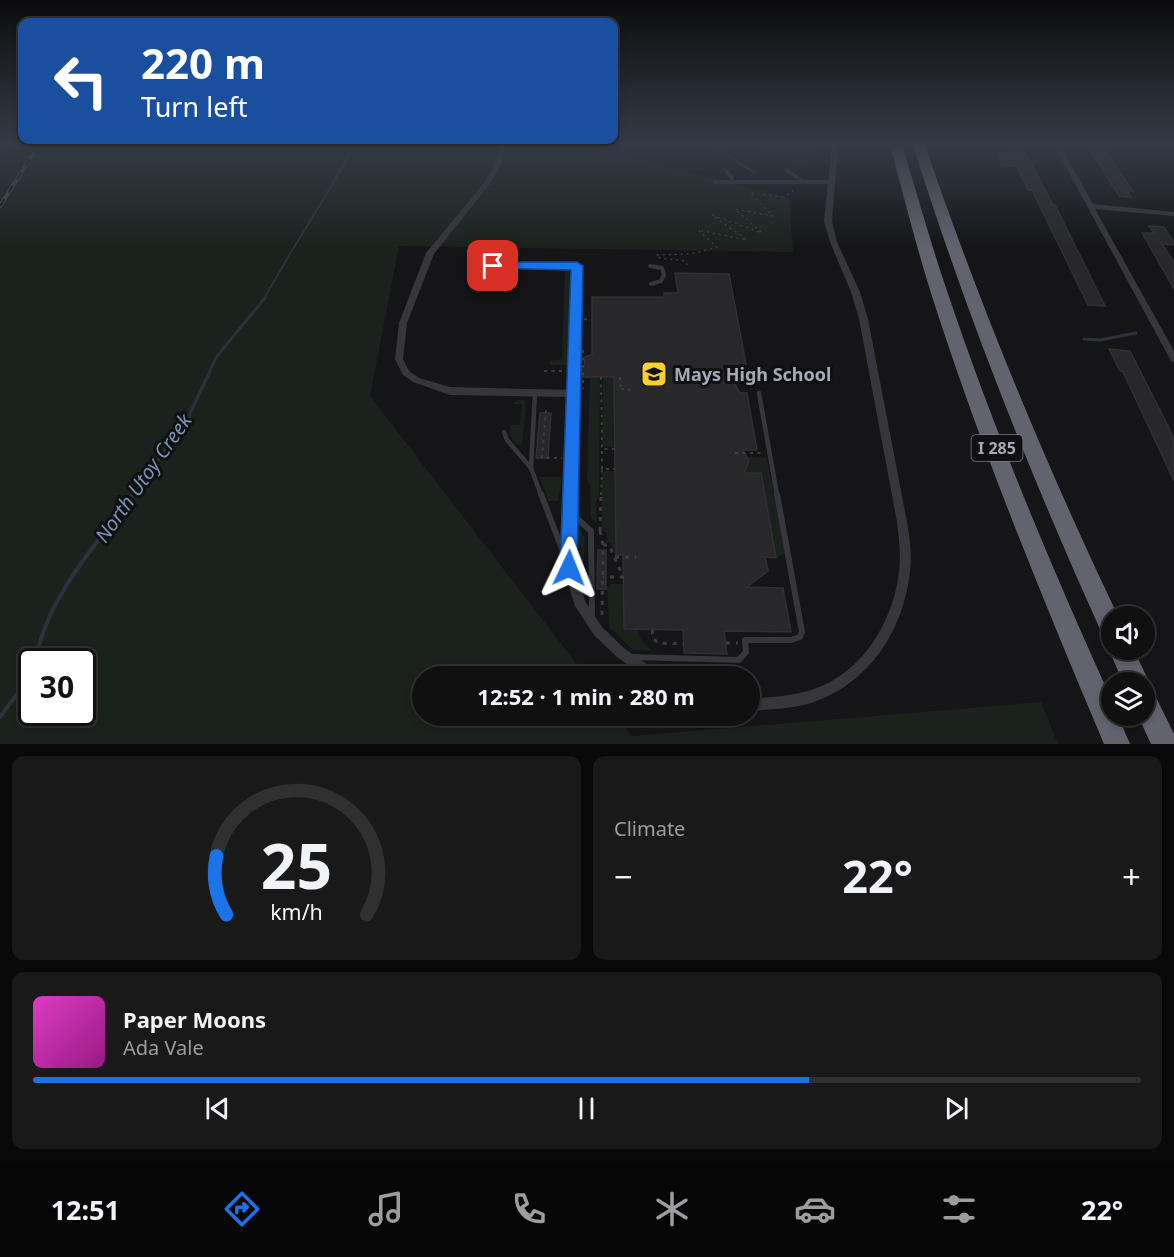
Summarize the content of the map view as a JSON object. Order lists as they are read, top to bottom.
{
  "streets": {
    "highway": ["I 285"]
  },
  "water": ["North Utoy Creek"],
  "places": {
    "school or university": ["Mays High School"]
  },
  "page": {
    "turn": ["220 m", "Turn left"],
    "limit": "30",
    "trip": "12:52 · 1 min · 280 m",
    "tile": "Climate",
    "heat": ["−", "22°", "+"],
    "song": ["Paper Moons", "Ada Vale"],
    "tabs": ["12:51", "22°"],
    "gauge": ["25", "km/h"]
  }
}
